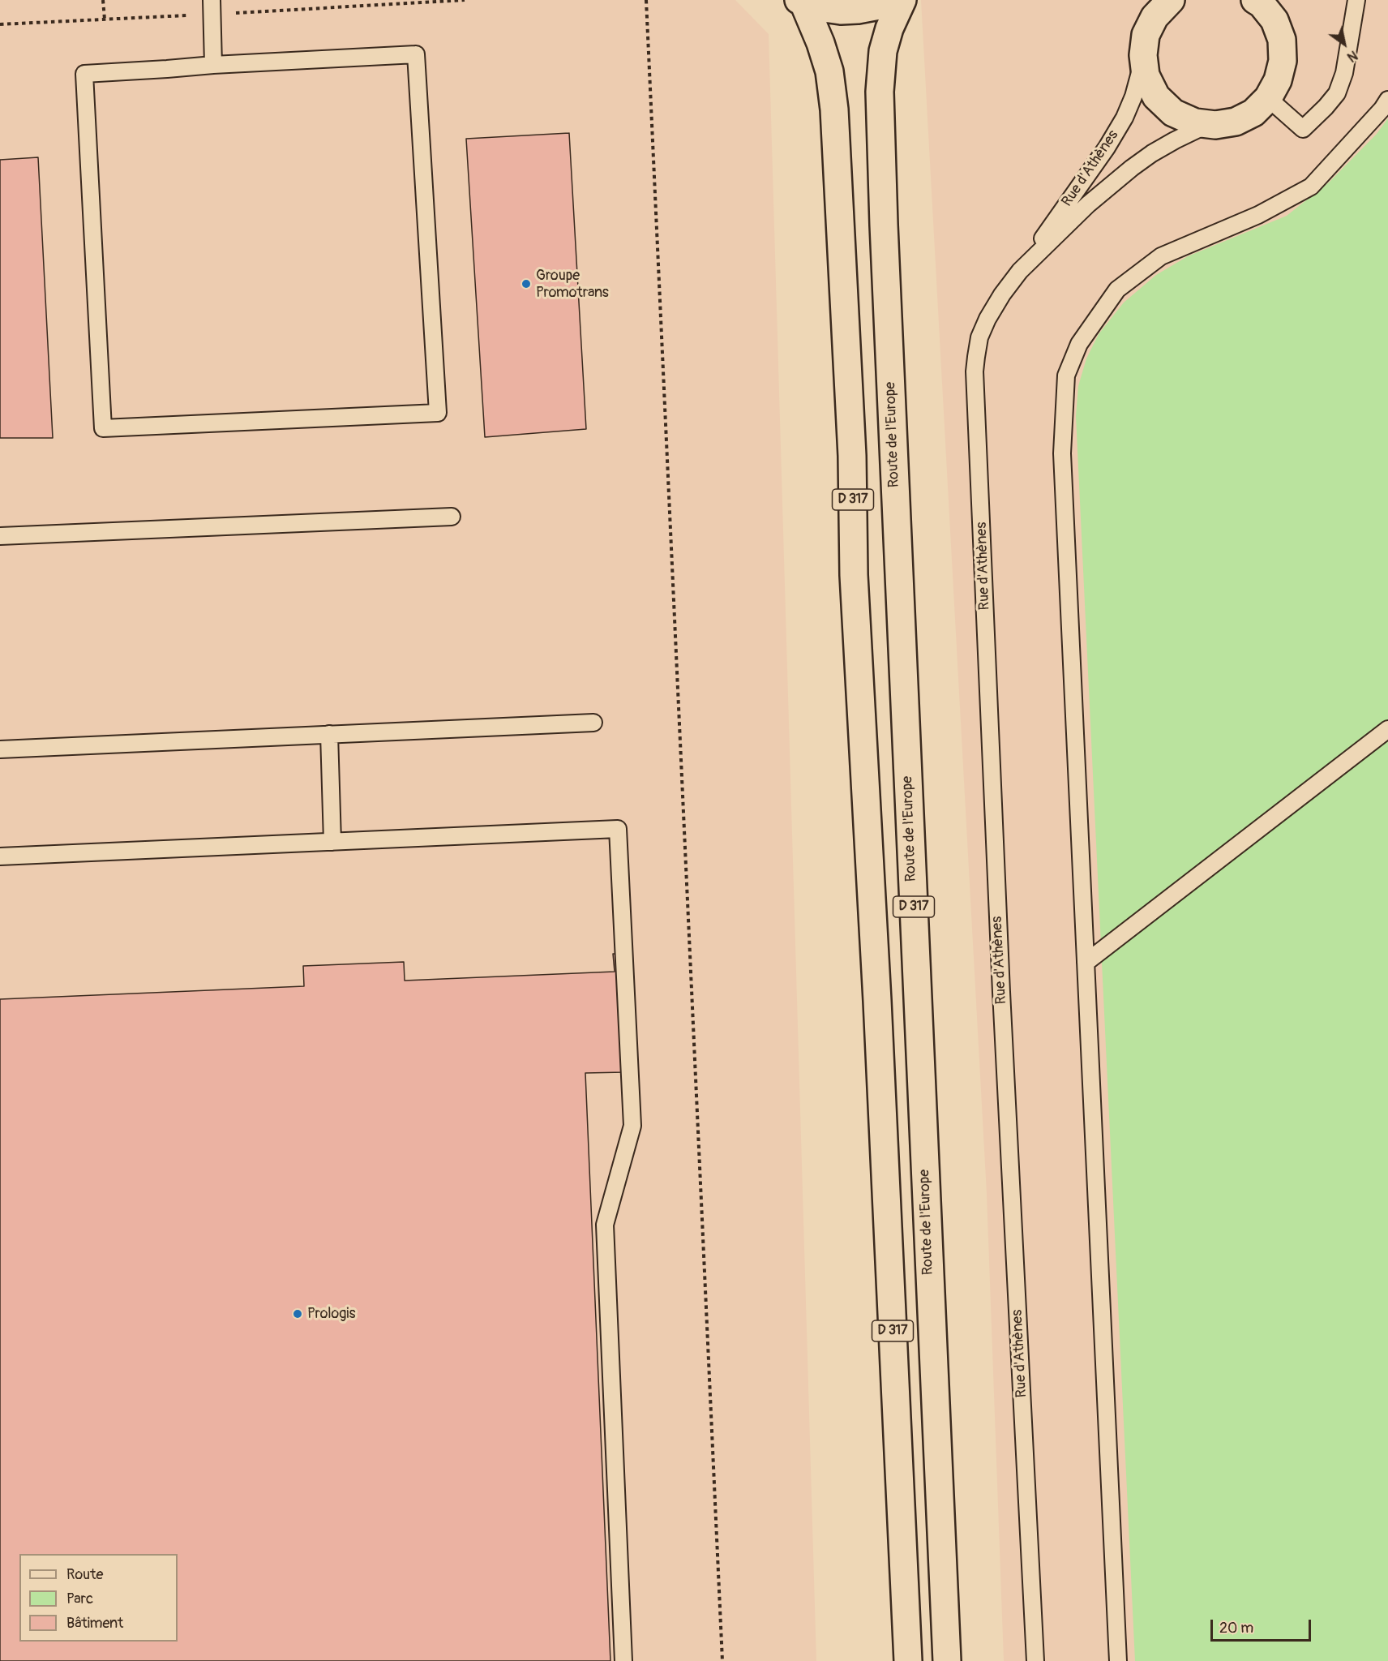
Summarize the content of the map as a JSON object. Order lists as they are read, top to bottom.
{
  "streets": {
    "main road": ["Route de l'Europe", "D 317"],
    "lane": ["Rue d'Athènes"]
  },
  "places": ["Groupe Promotrans", "Prologis"],
  "legend": ["Route", "Parc", "Bâtiment"],
  "scale_bar": "20 m",
  "north": "bottom right"
}
